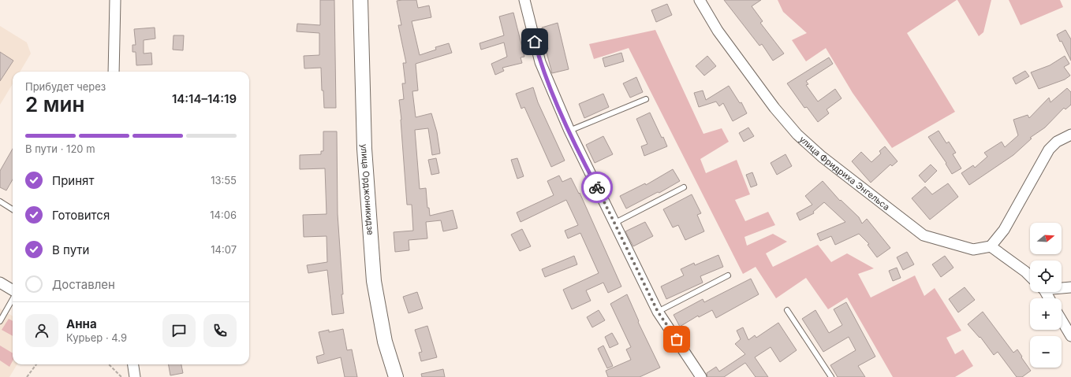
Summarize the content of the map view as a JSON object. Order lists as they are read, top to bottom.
{
  "streets": {
    "main road": ["улица Орджоникидзе"],
    "street": ["улица Фридриха Энгельса"]
  },
  "north": "right",
  "page": {
    "heading": ["2 мин", "Прибудет через", "14:14–14:19"],
    "panel": ["Анна", "Курьер · 4.9"],
    "bar": "В пути · 120 m",
    "list": [
      ["Принят", "13:55"],
      ["Готовится", "14:06"],
      ["В пути", "14:07"],
      "Доставлен"
    ],
    "map_buttons": ["+", "−"]
  }
}
